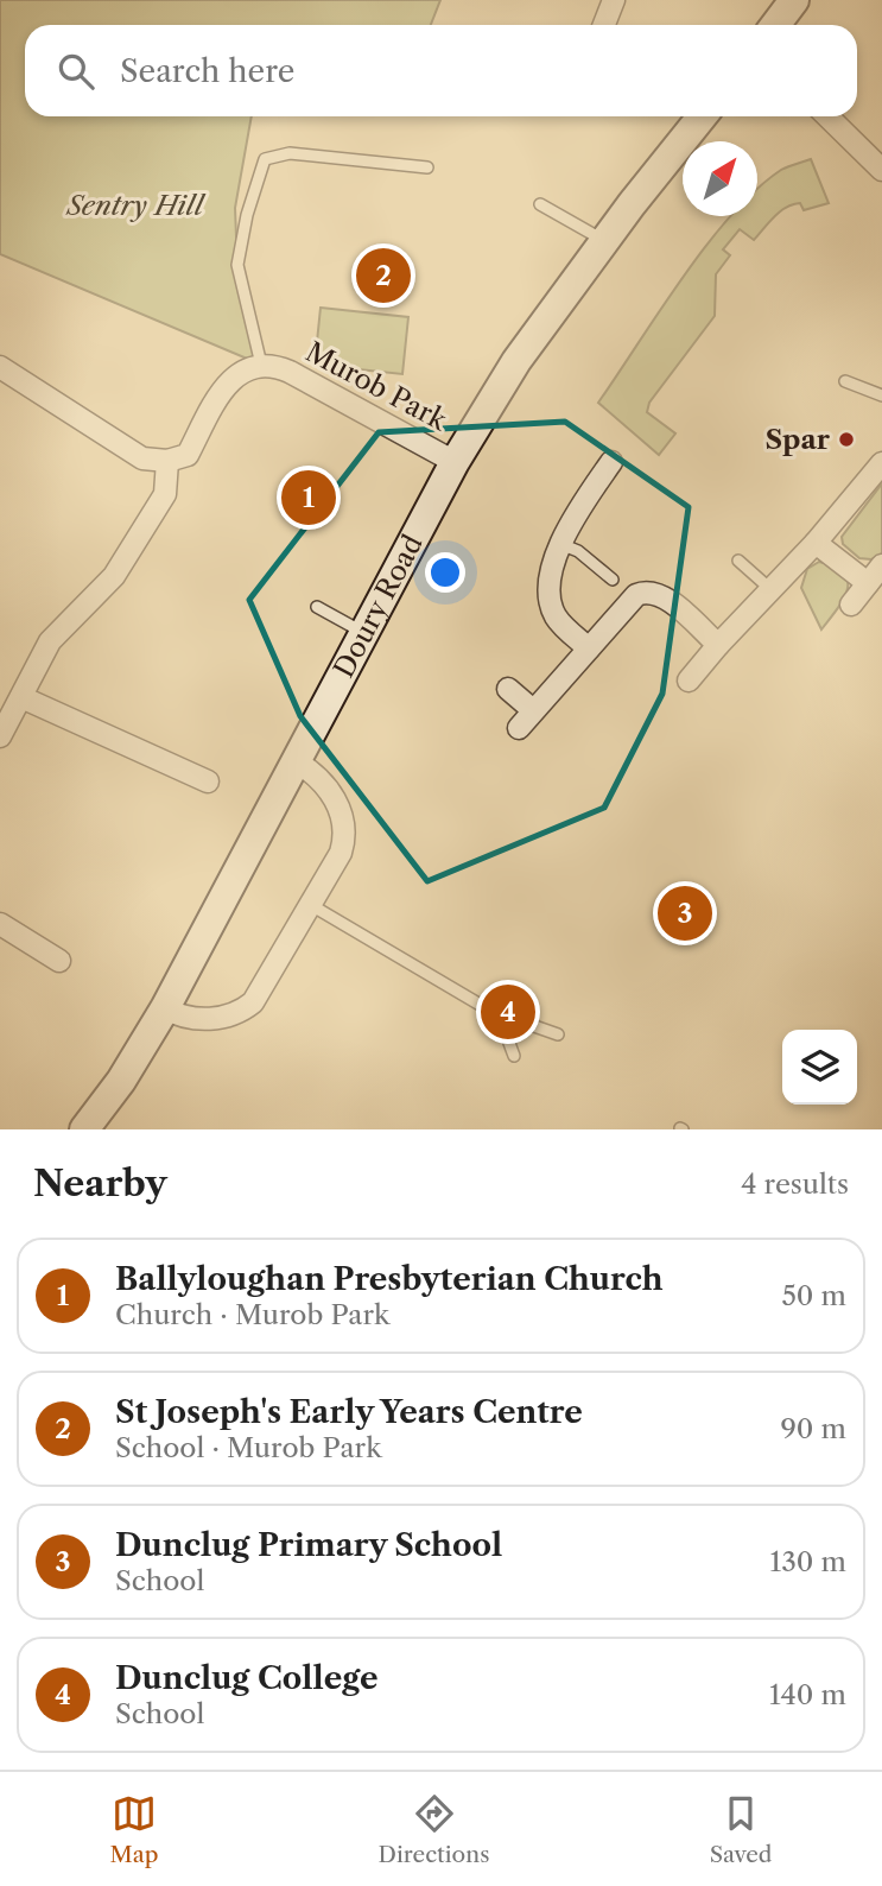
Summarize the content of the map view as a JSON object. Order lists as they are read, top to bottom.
{
  "streets": {
    "street": ["Murob Park", "Doury Road"]
  },
  "crossings": [
    ["Murob Park", "Doury Road"]
  ],
  "parks": ["Sentry Hill"],
  "places": ["Spar"],
  "north": "top right",
  "page": {
    "search": "Search here",
    "pins": [
      "2",
      "1",
      "3",
      "4"
    ],
    "heading": ["Nearby", "4 results"],
    "list": [
      {
        "mark": "1",
        "name": "Ballyloughan Presbyterian Church",
        "note": "Church · Murob Park",
        "value": "50 m"
      },
      {
        "mark": "2",
        "name": "St Joseph's Early Years Centre",
        "note": "School · Murob Park",
        "value": "90 m"
      },
      {
        "mark": "3",
        "name": "Dunclug Primary School",
        "note": "School",
        "value": "130 m"
      },
      {
        "mark": "4",
        "name": "Dunclug College",
        "note": "School",
        "value": "140 m"
      }
    ],
    "nav": ["Map", "Directions", "Saved"]
  }
}
